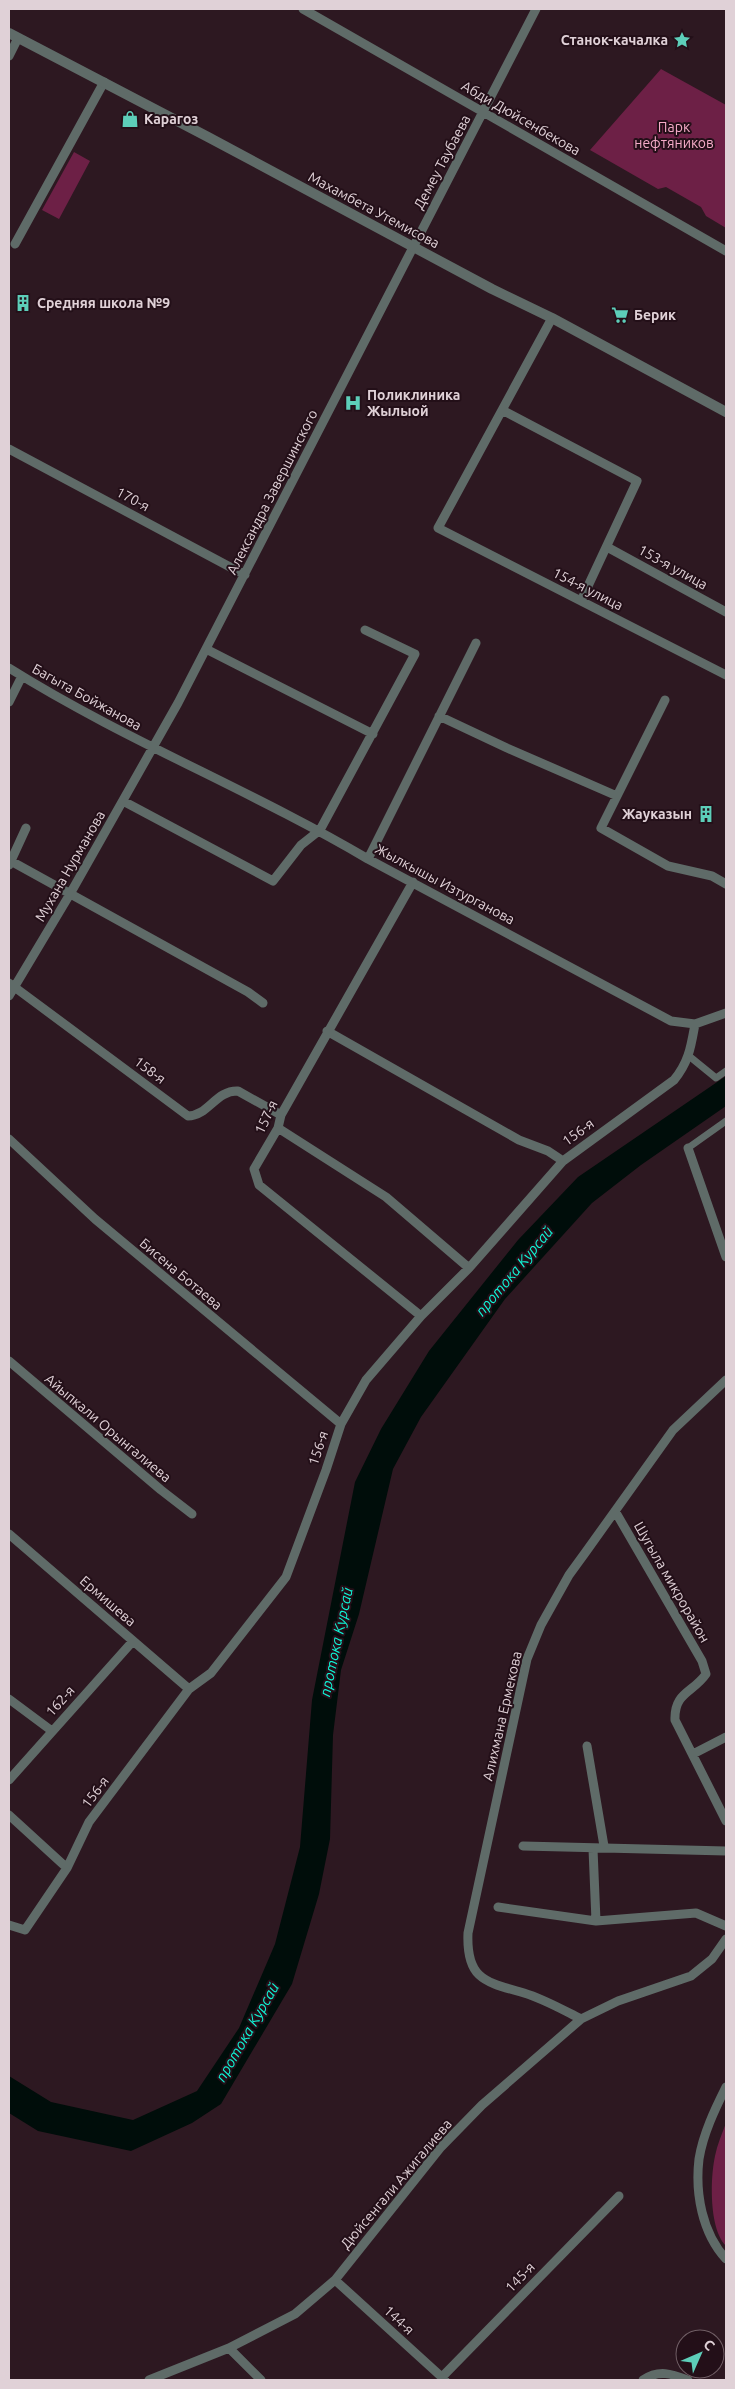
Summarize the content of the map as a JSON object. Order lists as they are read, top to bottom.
{
  "streets": {
    "street": [
      "Абди Дюйсенбекова",
      "Демеу Таубаева",
      "Махамбета Утемисова",
      "Александра Завершинского",
      "170-я",
      "153-я улица",
      "154-я улица",
      "Багыта Бойжанова",
      "Мухана Нурманова",
      "Жылкышы Изтурганова",
      "158-я",
      "157-я",
      "156-я",
      "Бисена Ботаева",
      "Айыпкали Орынгалиева",
      "Шугыла микрорайон",
      "Ермишева",
      "162-я",
      "Алихмана Ермекова",
      "Дюйсенгали Ажигалиева",
      "145-я",
      "144-я"
    ]
  },
  "crossings": [
    ["Абди Дюйсенбекова", "Демеу Таубаева"],
    ["Демеу Таубаева", "Махамбета Утемисова"],
    ["Демеу Таубаева", "Александра Завершинского"],
    ["Махамбета Утемисова", "Александра Завершинского"],
    ["Александра Завершинского", "170-я"],
    ["Александра Завершинского", "Багыта Бойжанова"],
    ["Александра Завершинского", "Мухана Нурманова"],
    ["Александра Завершинского", "Жылкышы Изтурганова"],
    ["Багыта Бойжанова", "Мухана Нурманова"],
    ["Багыта Бойжанова", "Жылкышы Изтурганова"],
    ["Мухана Нурманова", "Жылкышы Изтурганова"],
    ["Мухана Нурманова", "158-я"],
    ["Жылкышы Изтурганова", "157-я"],
    ["Жылкышы Изтурганова", "156-я"],
    ["158-я", "157-я"],
    ["157-я", "156-я"],
    ["156-я", "Бисена Ботаева"],
    ["156-я", "Ермишева"],
    ["Шугыла микрорайон", "Алихмана Ермекова"],
    ["Ермишева", "162-я"],
    ["Алихмана Ермекова", "Дюйсенгали Ажигалиева"],
    ["Дюйсенгали Ажигалиева", "144-я"],
    ["145-я", "144-я"]
  ],
  "water": ["протока Курсай"],
  "parks": ["Парк нефтяников"],
  "places": {
    "place": ["Станок-качалка"],
    "shop": ["Карагоз"],
    "building": ["Средняя школа №9", "Жауказын"],
    "supermarket": ["Берик"],
    "hospital": ["Поликлиника Жылыой"]
  },
  "north": "top right"
}
